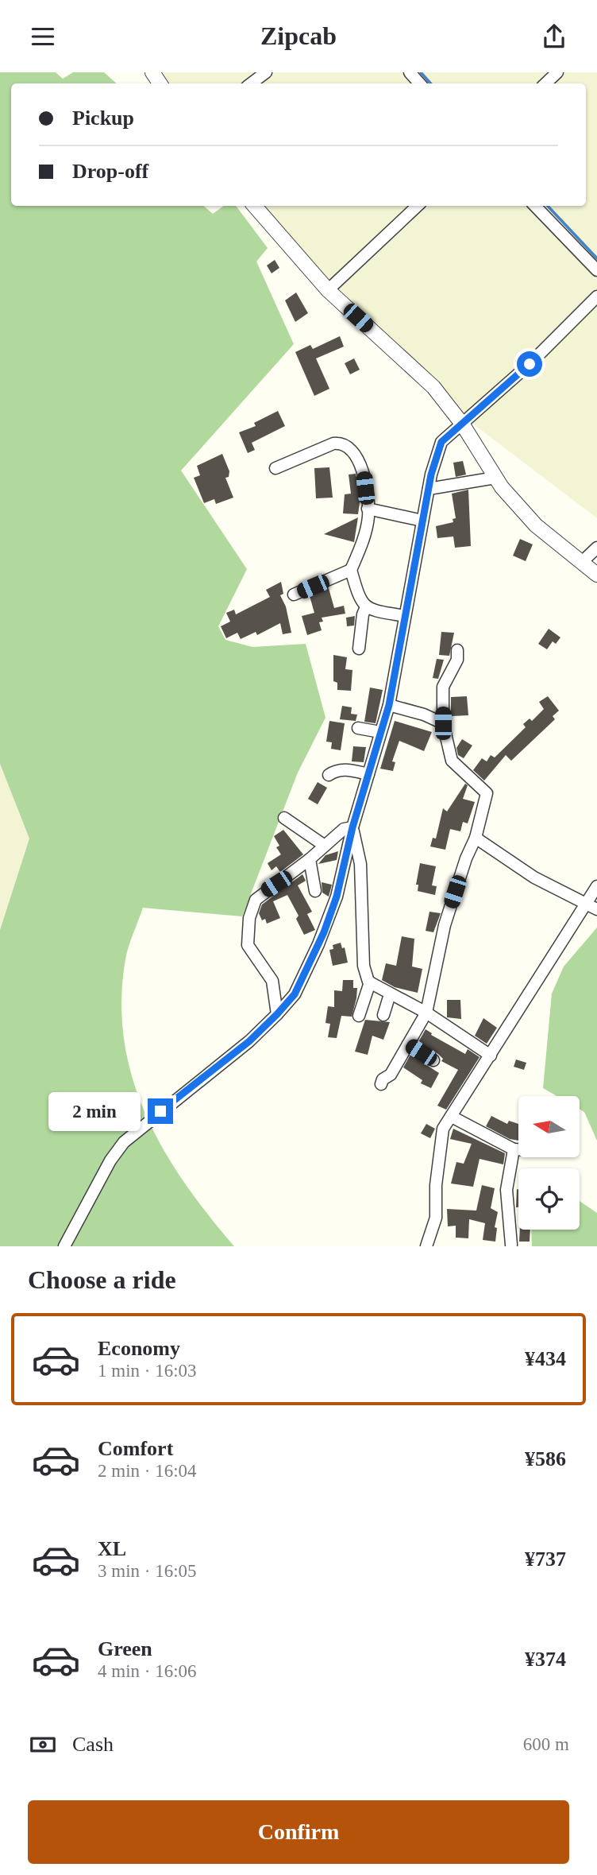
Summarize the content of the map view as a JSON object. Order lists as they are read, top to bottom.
{
  "north": "left",
  "page": {
    "header": "Zipcab",
    "banner": ["Pickup", "Drop-off"],
    "bubble": "2 min",
    "heading": "Choose a ride",
    "list": [
      {
        "name": "Economy",
        "note": "1 min · 16:03",
        "value": "¥434"
      },
      {
        "name": "Comfort",
        "note": "2 min · 16:04",
        "value": "¥586"
      },
      {
        "name": "XL",
        "note": "3 min · 16:05",
        "value": "¥737"
      },
      {
        "name": "Green",
        "note": "4 min · 16:06",
        "value": "¥374"
      }
    ],
    "pay": ["Cash", "600 m"],
    "buttons": "Confirm"
  }
}
